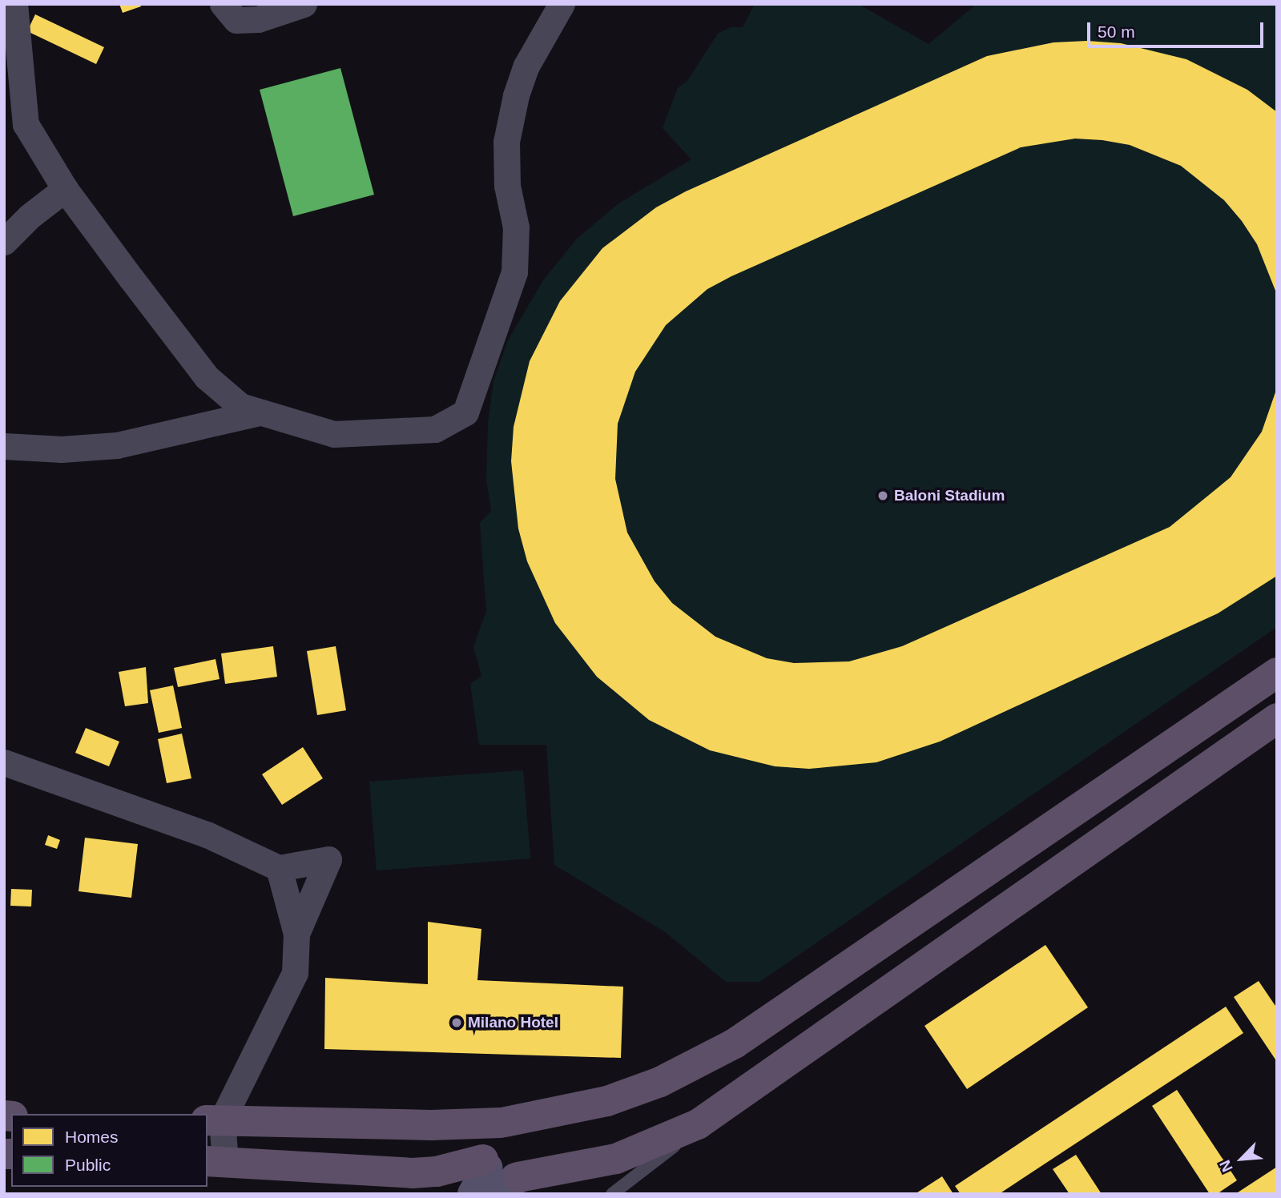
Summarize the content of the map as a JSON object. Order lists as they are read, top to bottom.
{
  "places": ["Baloni Stadium", "Milano Hotel"],
  "legend": ["Homes", "Public"],
  "scale_bar": "50 m",
  "north": "bottom left"
}
